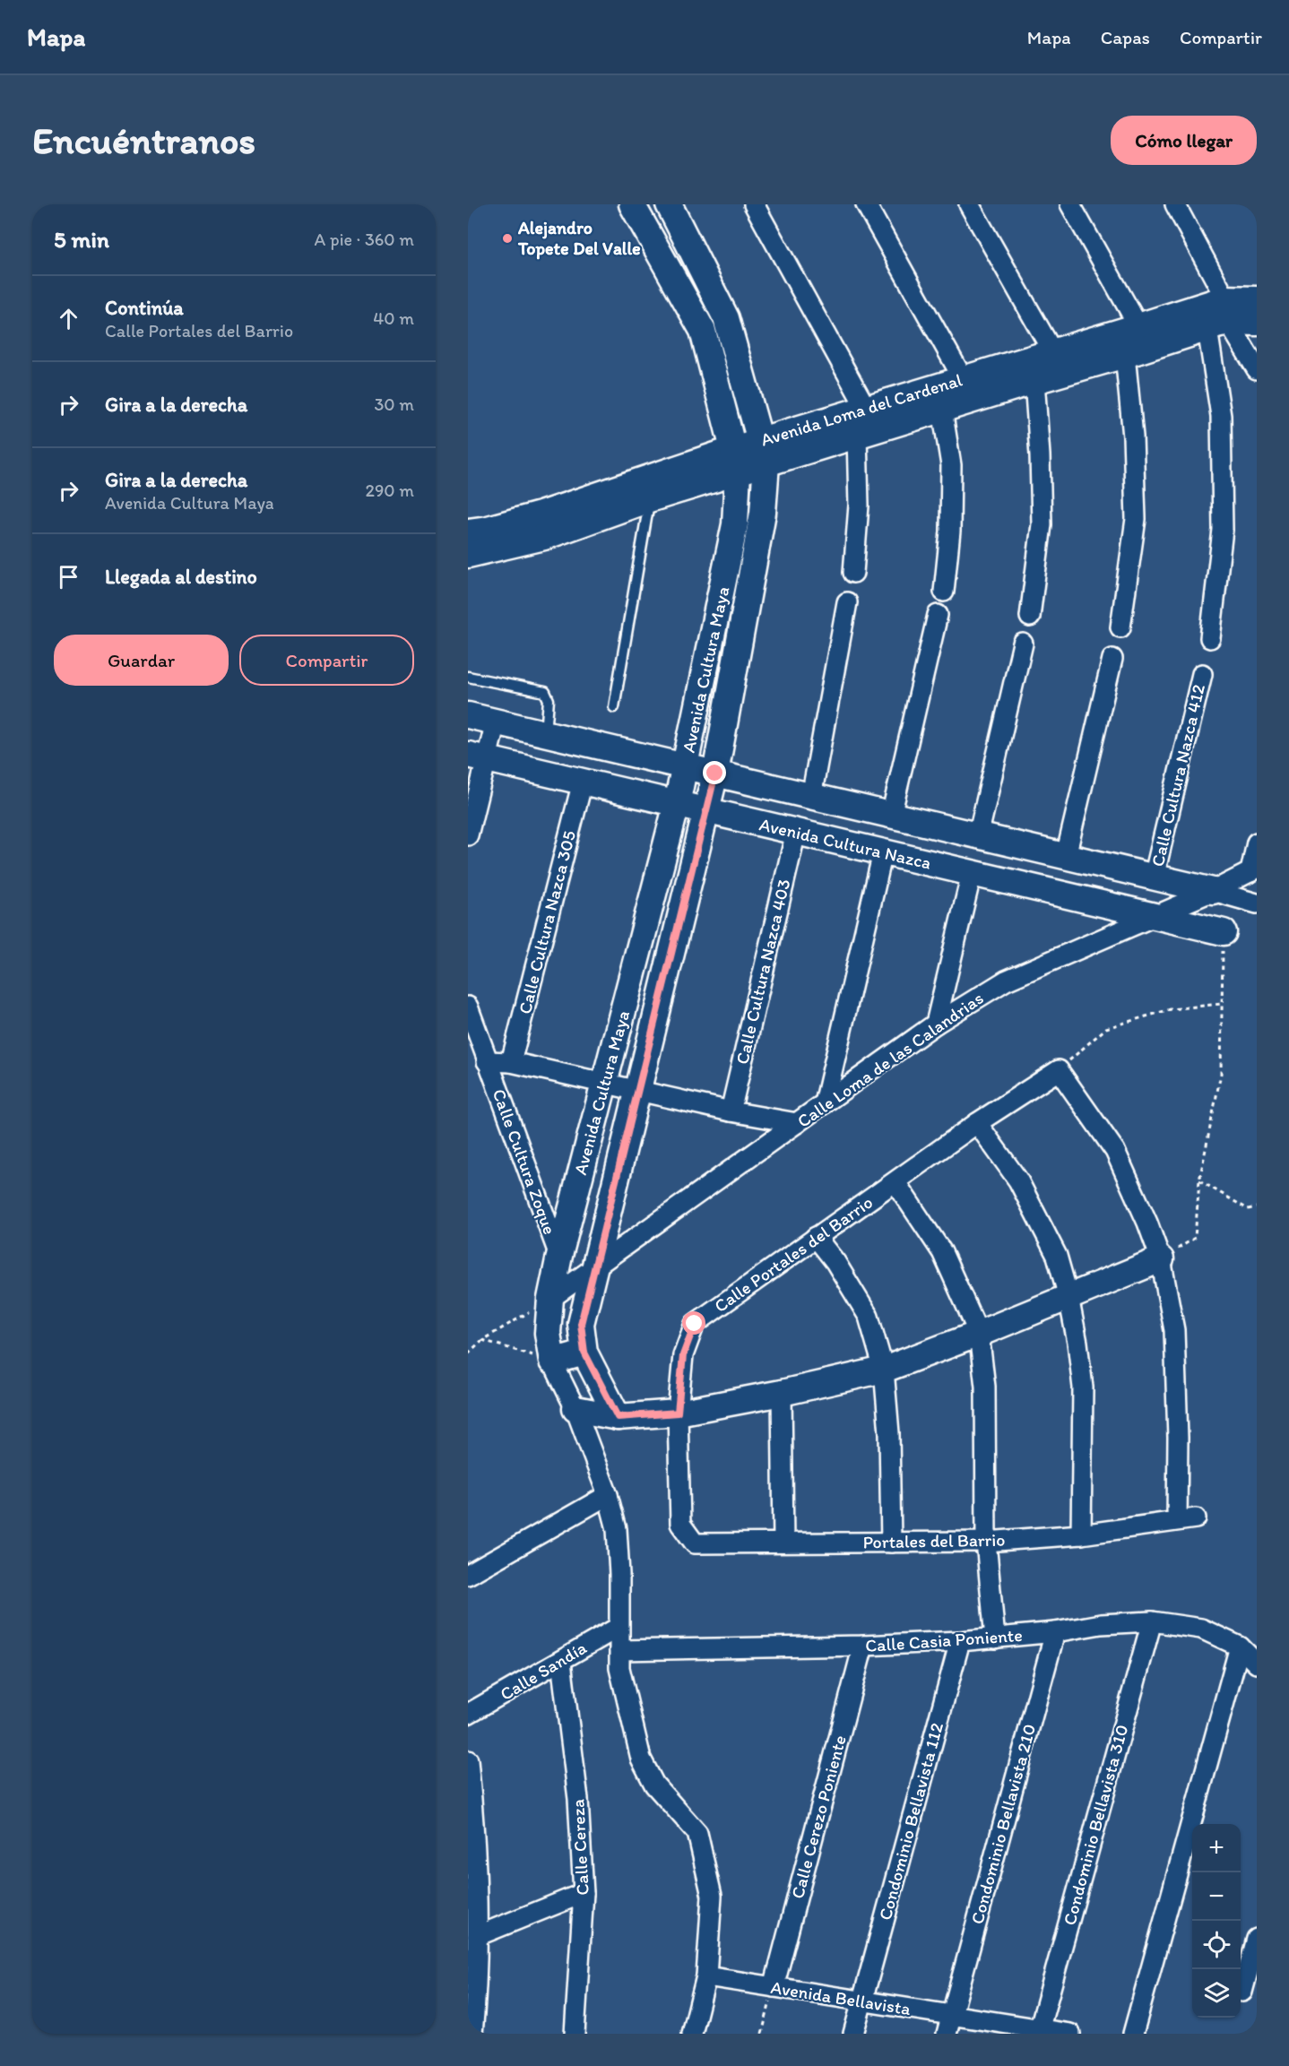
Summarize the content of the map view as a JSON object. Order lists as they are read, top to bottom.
{
  "streets": {
    "street": [
      "Avenida Loma del Cardenal",
      "Avenida Cultura Maya",
      "Calle Cultura Nazca 412",
      "Avenida Cultura Nazca",
      "Calle Cultura Nazca 305",
      "Calle Cultura Nazca 403",
      "Calle Loma de las Calandrias",
      "Calle Cultura Zoque",
      "Calle Portales del Barrio",
      "Portales del Barrio",
      "Calle Casia Poniente",
      "Calle Sandía",
      "Calle Cerezo Poniente",
      "Condominio Bellavista 112",
      "Condominio Bellavista 210",
      "Condominio Bellavista 310",
      "Calle Cereza",
      "Avenida Bellavista"
    ]
  },
  "crossings": [
    ["Avenida Loma del Cardenal", "Avenida Cultura Maya"],
    ["Avenida Cultura Maya", "Avenida Cultura Nazca"],
    ["Avenida Cultura Maya", "Calle Loma de las Calandrias"],
    ["Avenida Cultura Maya", "Calle Cultura Zoque"],
    ["Avenida Cultura Maya", "Calle Casia Poniente"],
    ["Avenida Cultura Maya", "Calle Sandía"],
    ["Avenida Cultura Maya", "Avenida Bellavista"],
    ["Avenida Cultura Nazca", "Calle Cultura Nazca 305"],
    ["Avenida Cultura Nazca", "Calle Cultura Nazca 403"],
    ["Avenida Cultura Nazca", "Calle Loma de las Calandrias"],
    ["Calle Portales del Barrio", "Portales del Barrio"],
    ["Calle Casia Poniente", "Calle Cerezo Poniente"],
    ["Calle Casia Poniente", "Condominio Bellavista 112"],
    ["Calle Casia Poniente", "Condominio Bellavista 210"],
    ["Calle Casia Poniente", "Condominio Bellavista 310"],
    ["Calle Sandía", "Calle Cereza"],
    ["Calle Cerezo Poniente", "Avenida Bellavista"],
    ["Condominio Bellavista 112", "Avenida Bellavista"],
    ["Condominio Bellavista 210", "Avenida Bellavista"],
    ["Condominio Bellavista 310", "Avenida Bellavista"]
  ],
  "places": ["Alejandro Topete Del Valle"],
  "page": {
    "header": "Mapa",
    "nav": ["Mapa", "Capas", "Compartir"],
    "buttons": [
      "Cómo llegar",
      ["Guardar", "Compartir"]
    ],
    "title": "Encuéntranos",
    "heading": ["5 min", "A pie · 360 m"],
    "list": [
      ["Continúa", "Calle Portales del Barrio", "40 m"],
      ["Gira a la derecha", "30 m"],
      ["Gira a la derecha", "Avenida Cultura Maya", "290 m"],
      "Llegada al destino"
    ],
    "map_buttons": ["+", "−"]
  }
}
